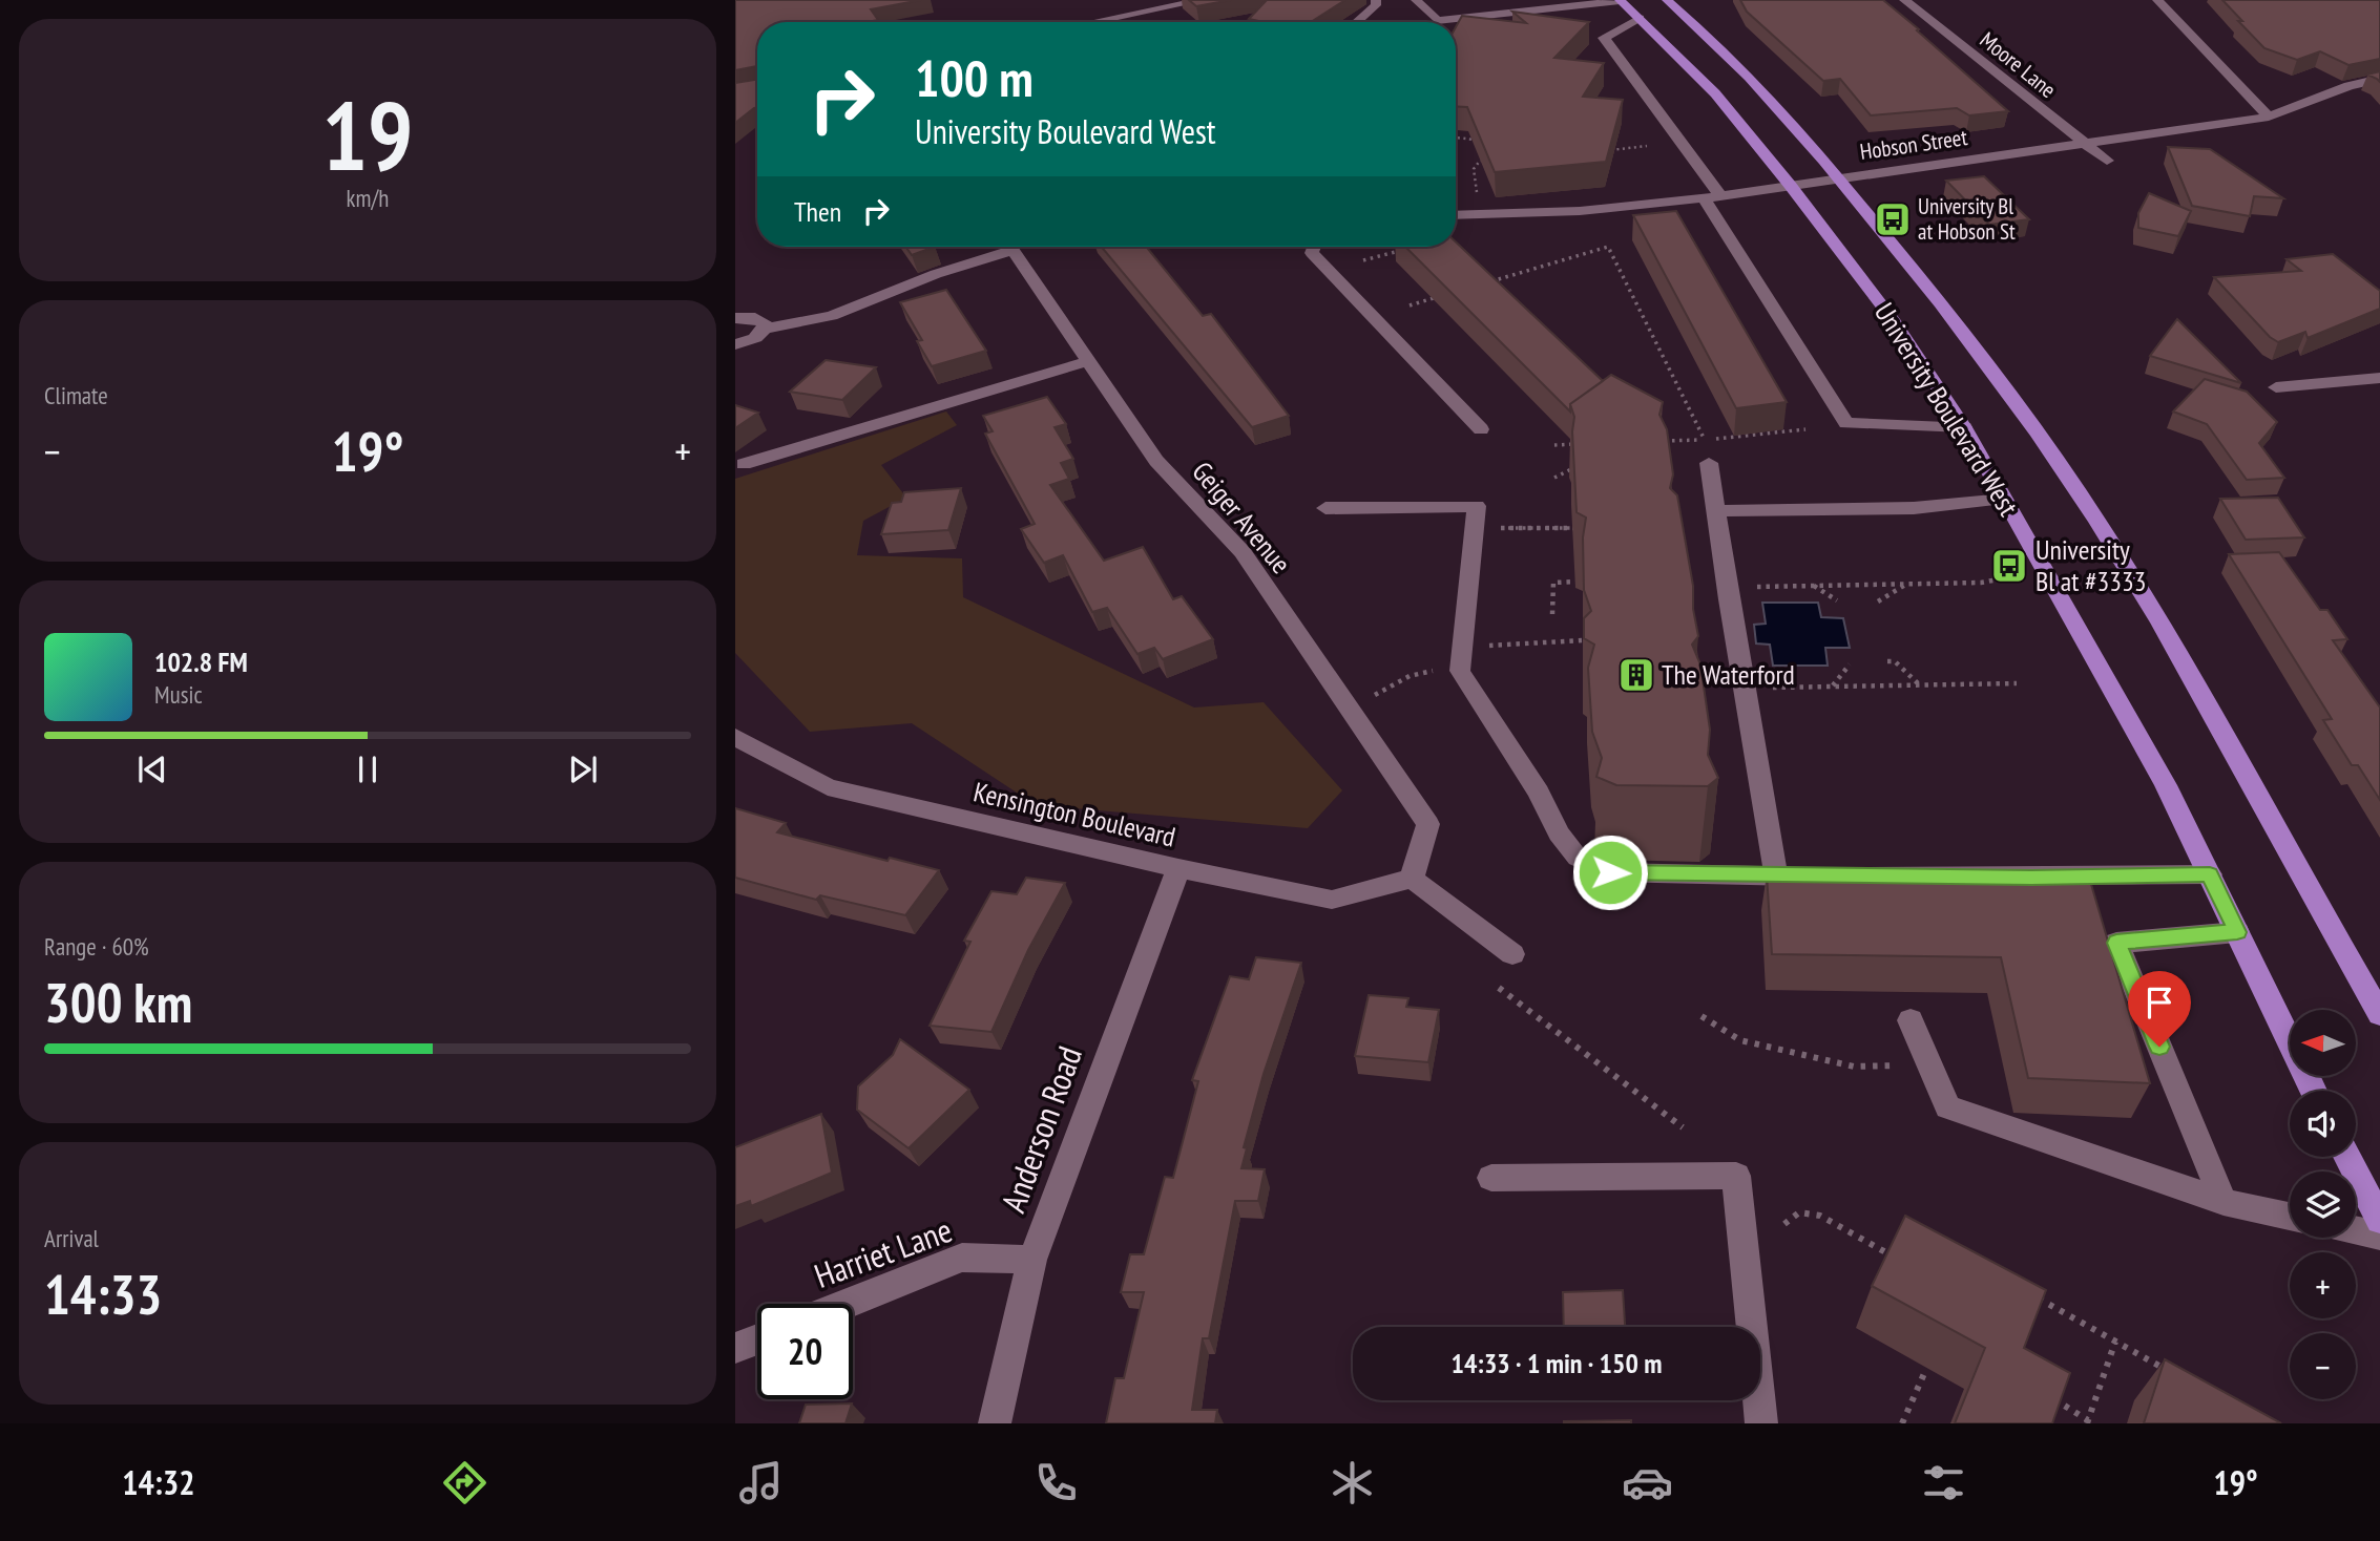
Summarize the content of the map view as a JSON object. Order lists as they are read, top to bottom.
{
  "streets": {
    "main road": ["University Boulevard West"],
    "street": [
      "Moore Lane",
      "Hobson Street",
      "Geiger Avenue",
      "Kensington Boulevard",
      "Anderson Road",
      "Harriet Lane"
    ]
  },
  "crossings": [
    ["Moore Lane", "Hobson Street"],
    ["Hobson Street", "University Boulevard West"],
    ["Geiger Avenue", "Kensington Boulevard"],
    ["Kensington Boulevard", "Anderson Road"],
    ["Anderson Road", "Harriet Lane"]
  ],
  "places": {
    "bus stop": ["University Bl at Hobson St", "University Bl at #3333"],
    "building": ["The Waterford"]
  },
  "north": "left",
  "page": {
    "tile": [
      ["19", "km/h"],
      "Climate",
      ["Range · 60%", "300 km"],
      ["Arrival", "14:33"]
    ],
    "turn": ["100 m", "University Boulevard West"],
    "then": "Then",
    "heat": ["−", "19°", "+"],
    "song": ["102.8 FM", "Music"],
    "map_buttons": ["+", "−"],
    "limit": "20",
    "trip": "14:33 · 1 min · 150 m",
    "tabs": ["14:32", "19°"]
  }
}
